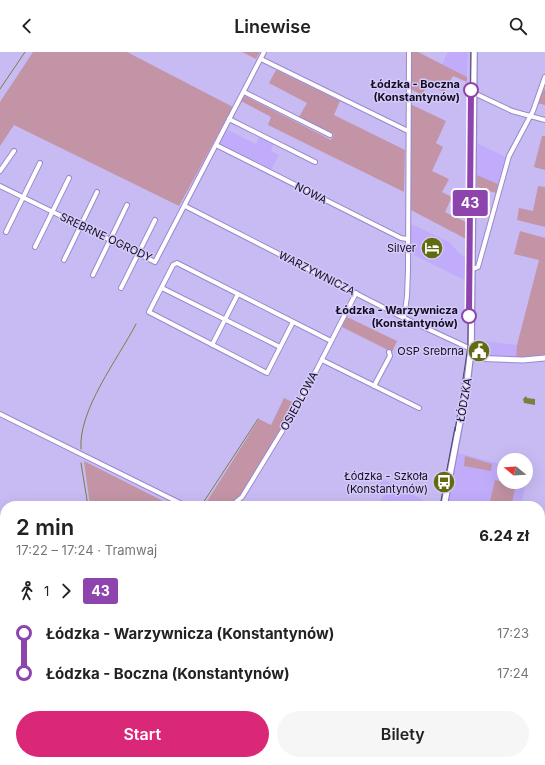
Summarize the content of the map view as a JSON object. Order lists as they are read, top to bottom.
{
  "streets": {
    "main road": ["ŁÓDZKA"],
    "street": [
      "NOWA",
      "SREBRNE OGRODY",
      "WARZYWNICZA",
      "OSIEDLOWA"
    ]
  },
  "crossings": [
    ["SREBRNE OGRODY", "WARZYWNICZA"],
    ["WARZYWNICZA", "ŁÓDZKA"],
    ["WARZYWNICZA", "OSIEDLOWA"]
  ],
  "places": {
    "other": ["Łódzka - Boczna (Konstantynów)", "Łódzka - Warzywnicza (Konstantynów)"],
    "hotel": ["Silver"],
    "public building": ["OSP Srebrna"],
    "bus stop": ["Łódzka - Szkoła (Konstantynów)"]
  },
  "lines": ["tram line 43"],
  "north": "left",
  "page": {
    "header": "Linewise",
    "on_map": "43",
    "heading": ["2 min", "17:22 – 17:24 · Tramwaj", "6.24 zł"],
    "legs": ["1", "43"],
    "list": [
      {
        "name": "Łódzka - Warzywnicza (Konstantynów)",
        "value": "17:23"
      },
      {
        "name": "Łódzka - Boczna (Konstantynów)",
        "value": "17:24"
      }
    ],
    "buttons": ["Start", "Bilety"]
  }
}
